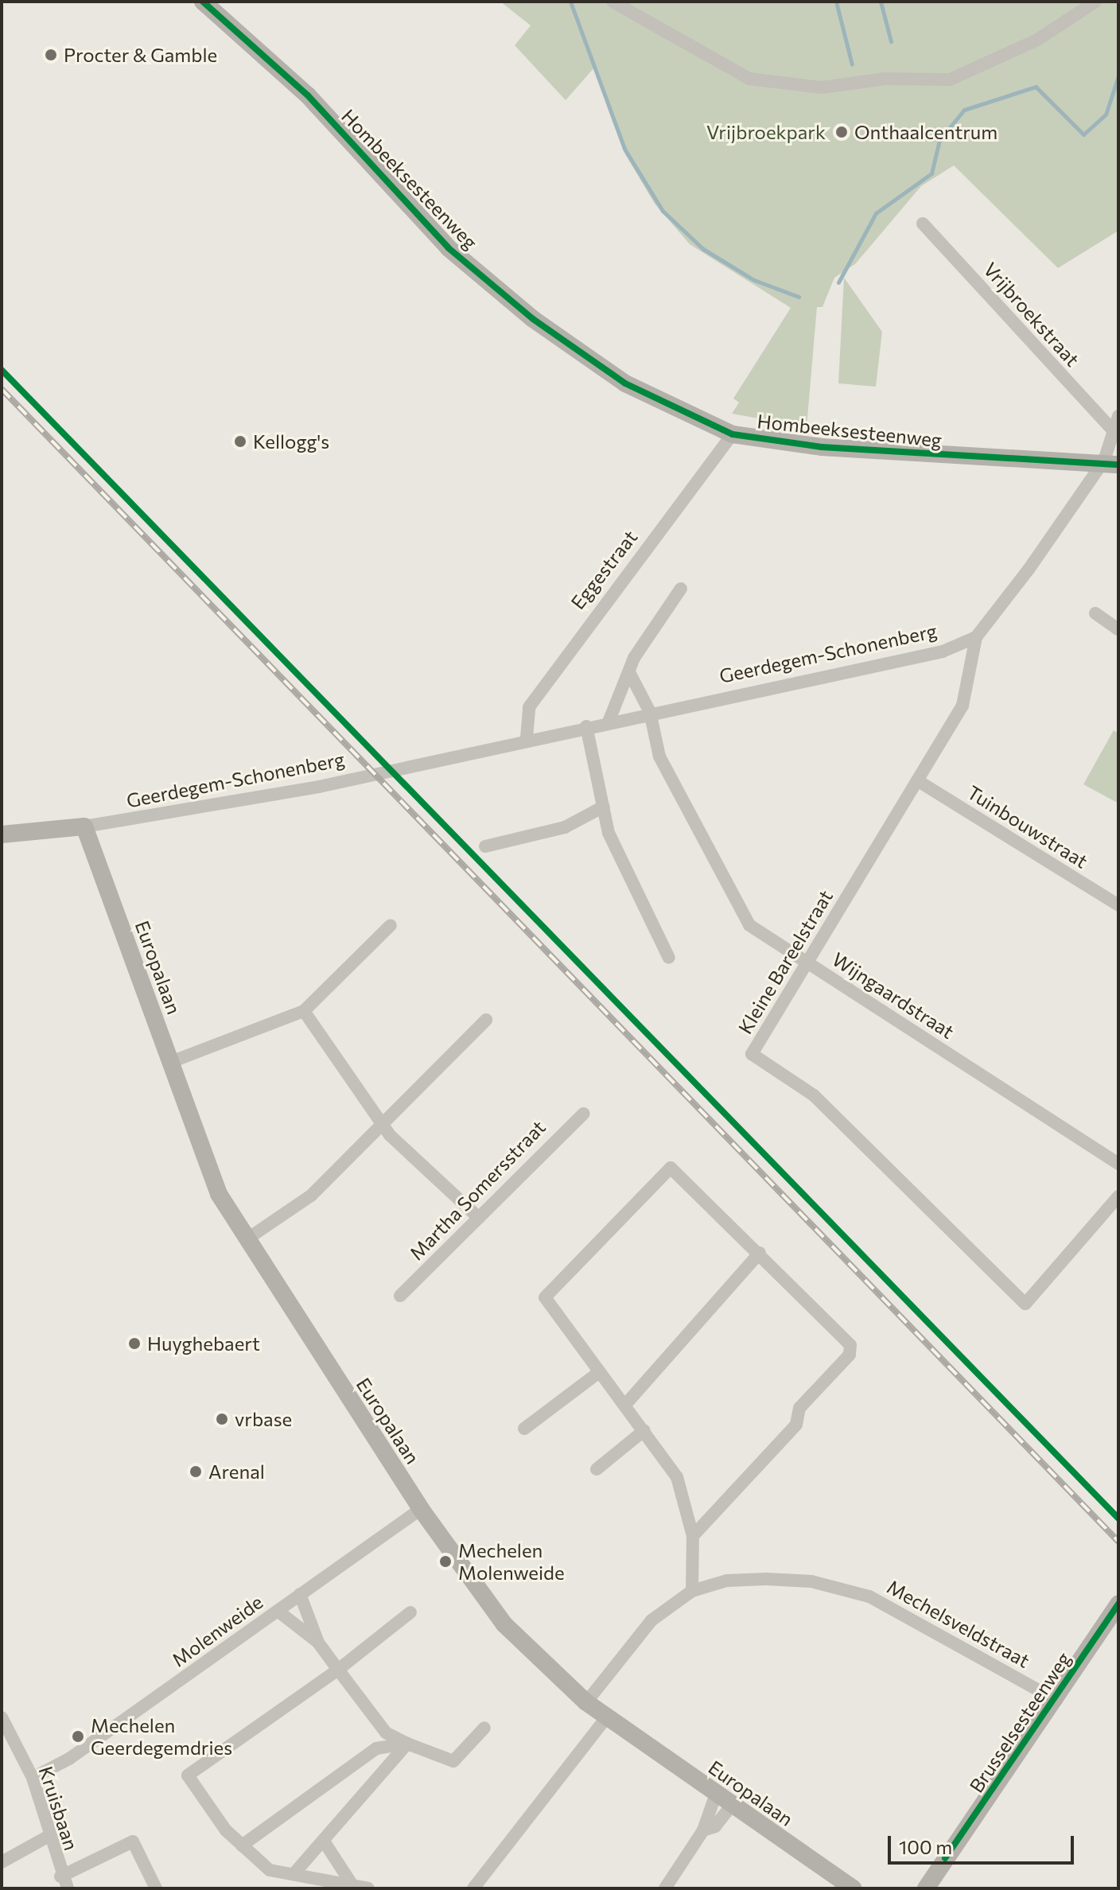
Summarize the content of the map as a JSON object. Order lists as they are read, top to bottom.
{
  "streets": {
    "street": [
      "Hombeeksesteenweg",
      "Vrijbroekstraat",
      "Eggestraat",
      "Geerdegem-Schonenberg",
      "Tuinbouwstraat",
      "Kleine Bareelstraat",
      "Europalaan",
      "Wijngaardstraat",
      "Martha Somersstraat",
      "Mechelsveldstraat",
      "Molenweide",
      "Brusselsesteenweg",
      "Kruisbaan"
    ]
  },
  "crossings": [
    ["Hombeeksesteenweg", "Eggestraat"],
    ["Eggestraat", "Geerdegem-Schonenberg"],
    ["Geerdegem-Schonenberg", "Kleine Bareelstraat"],
    ["Geerdegem-Schonenberg", "Europalaan"],
    ["Geerdegem-Schonenberg", "Wijngaardstraat"],
    ["Tuinbouwstraat", "Kleine Bareelstraat"],
    ["Kleine Bareelstraat", "Wijngaardstraat"],
    ["Europalaan", "Mechelsveldstraat"],
    ["Europalaan", "Molenweide"],
    ["Mechelsveldstraat", "Brusselsesteenweg"],
    ["Molenweide", "Kruisbaan"]
  ],
  "parks": ["Vrijbroekpark"],
  "places": [
    "Procter & Gamble",
    "Onthaalcentrum",
    "Kellogg's",
    "Huyghebaert",
    "vrbase",
    "Arenal",
    "Mechelen Molenweide",
    "Mechelen Geerdegemdries"
  ],
  "scale_bar": "100 m"
}
